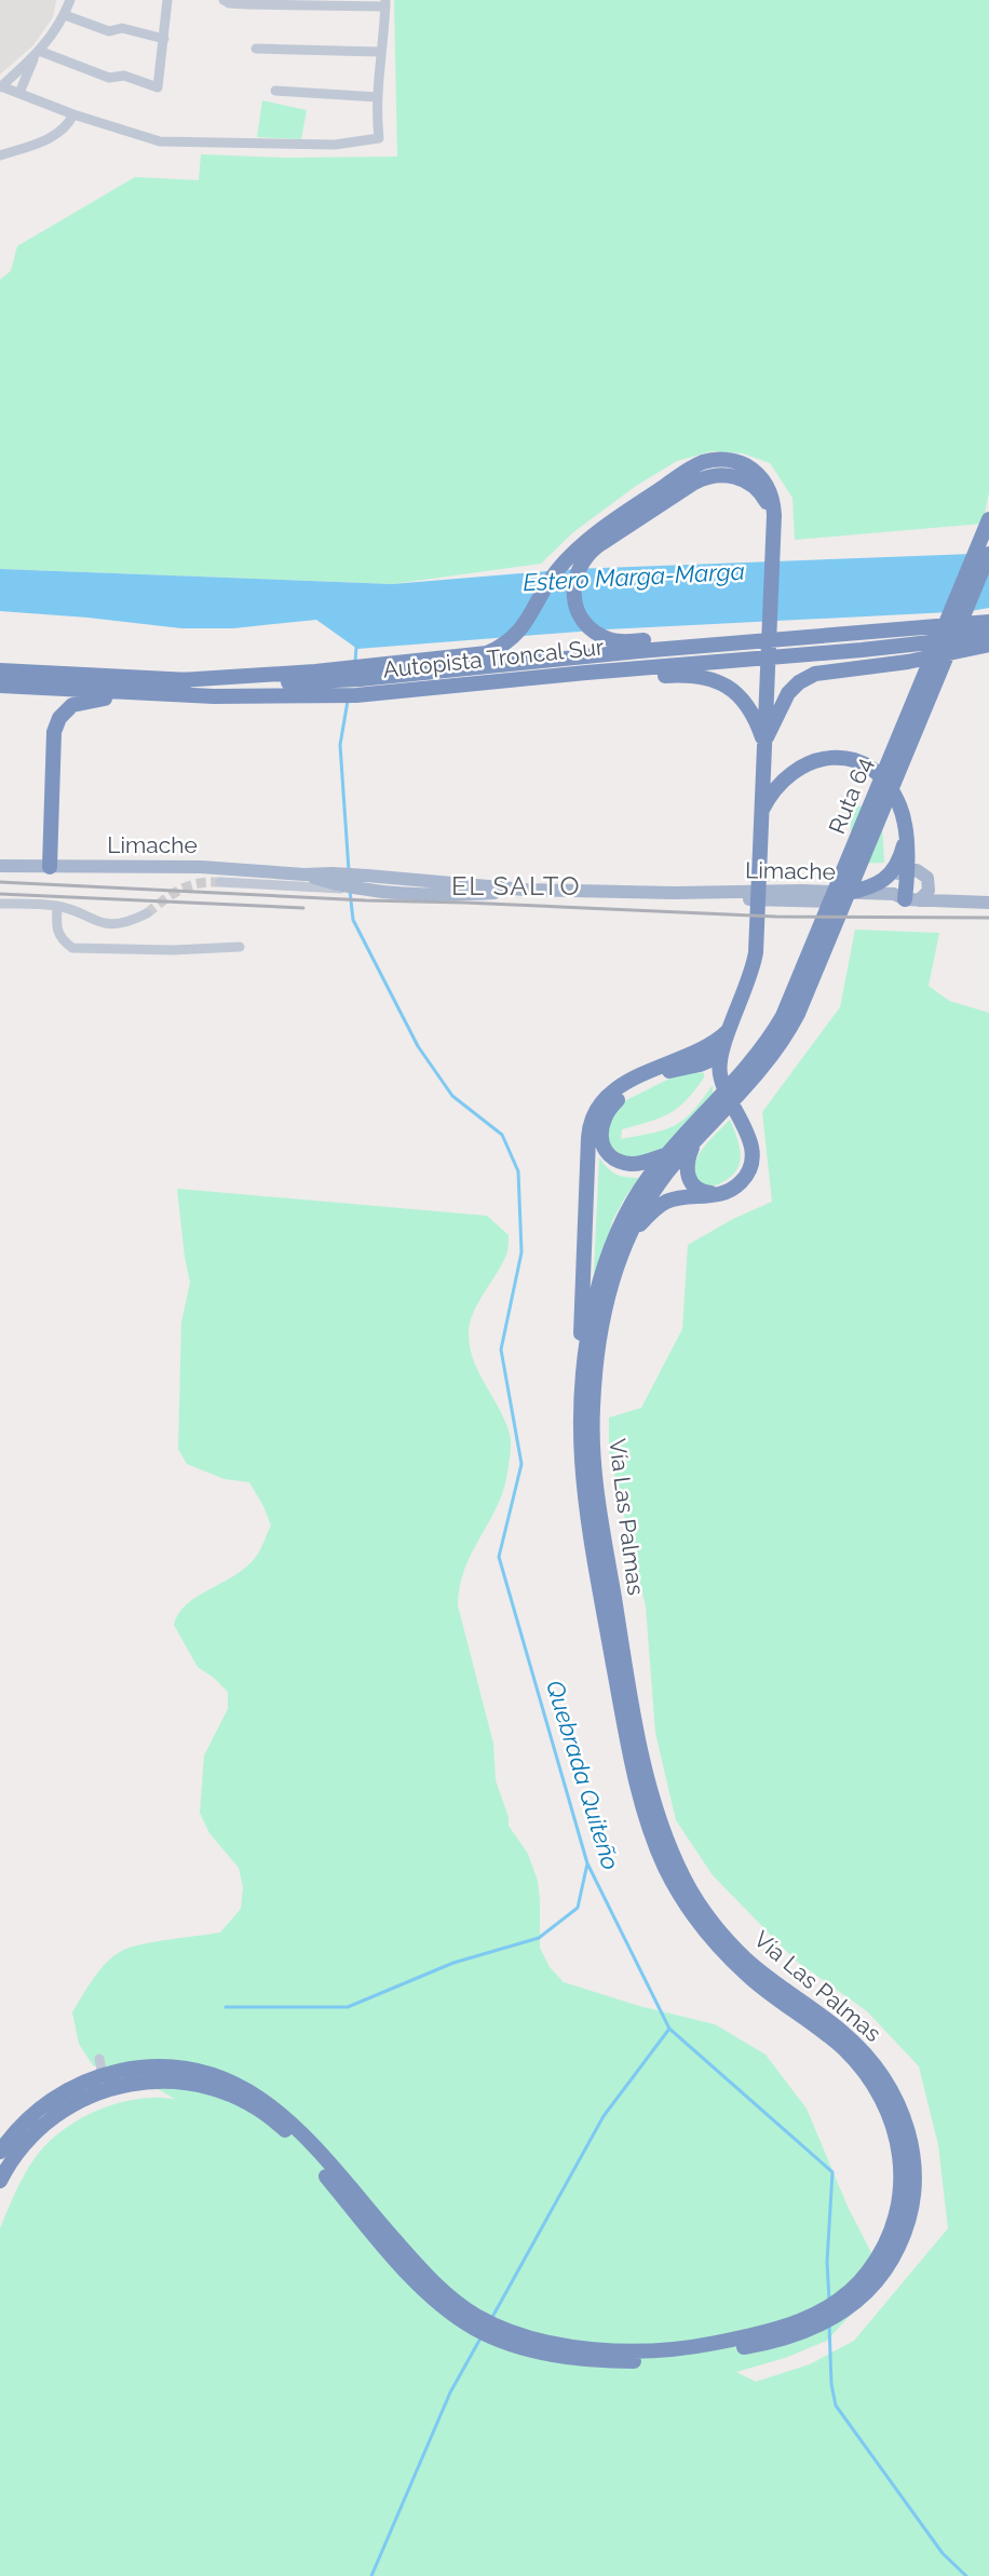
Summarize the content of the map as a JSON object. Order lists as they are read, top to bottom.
{
  "streets": {
    "highway": ["Autopista Troncal Sur", "Ruta 64", "Vía Las Palmas"],
    "main road": ["Limache"]
  },
  "crossings": [
    ["Ruta 64", "Vía Las Palmas"]
  ],
  "districts": ["EL SALTO"],
  "water": ["Estero Marga-Marga", "Quebrada Quiteño"]
}
